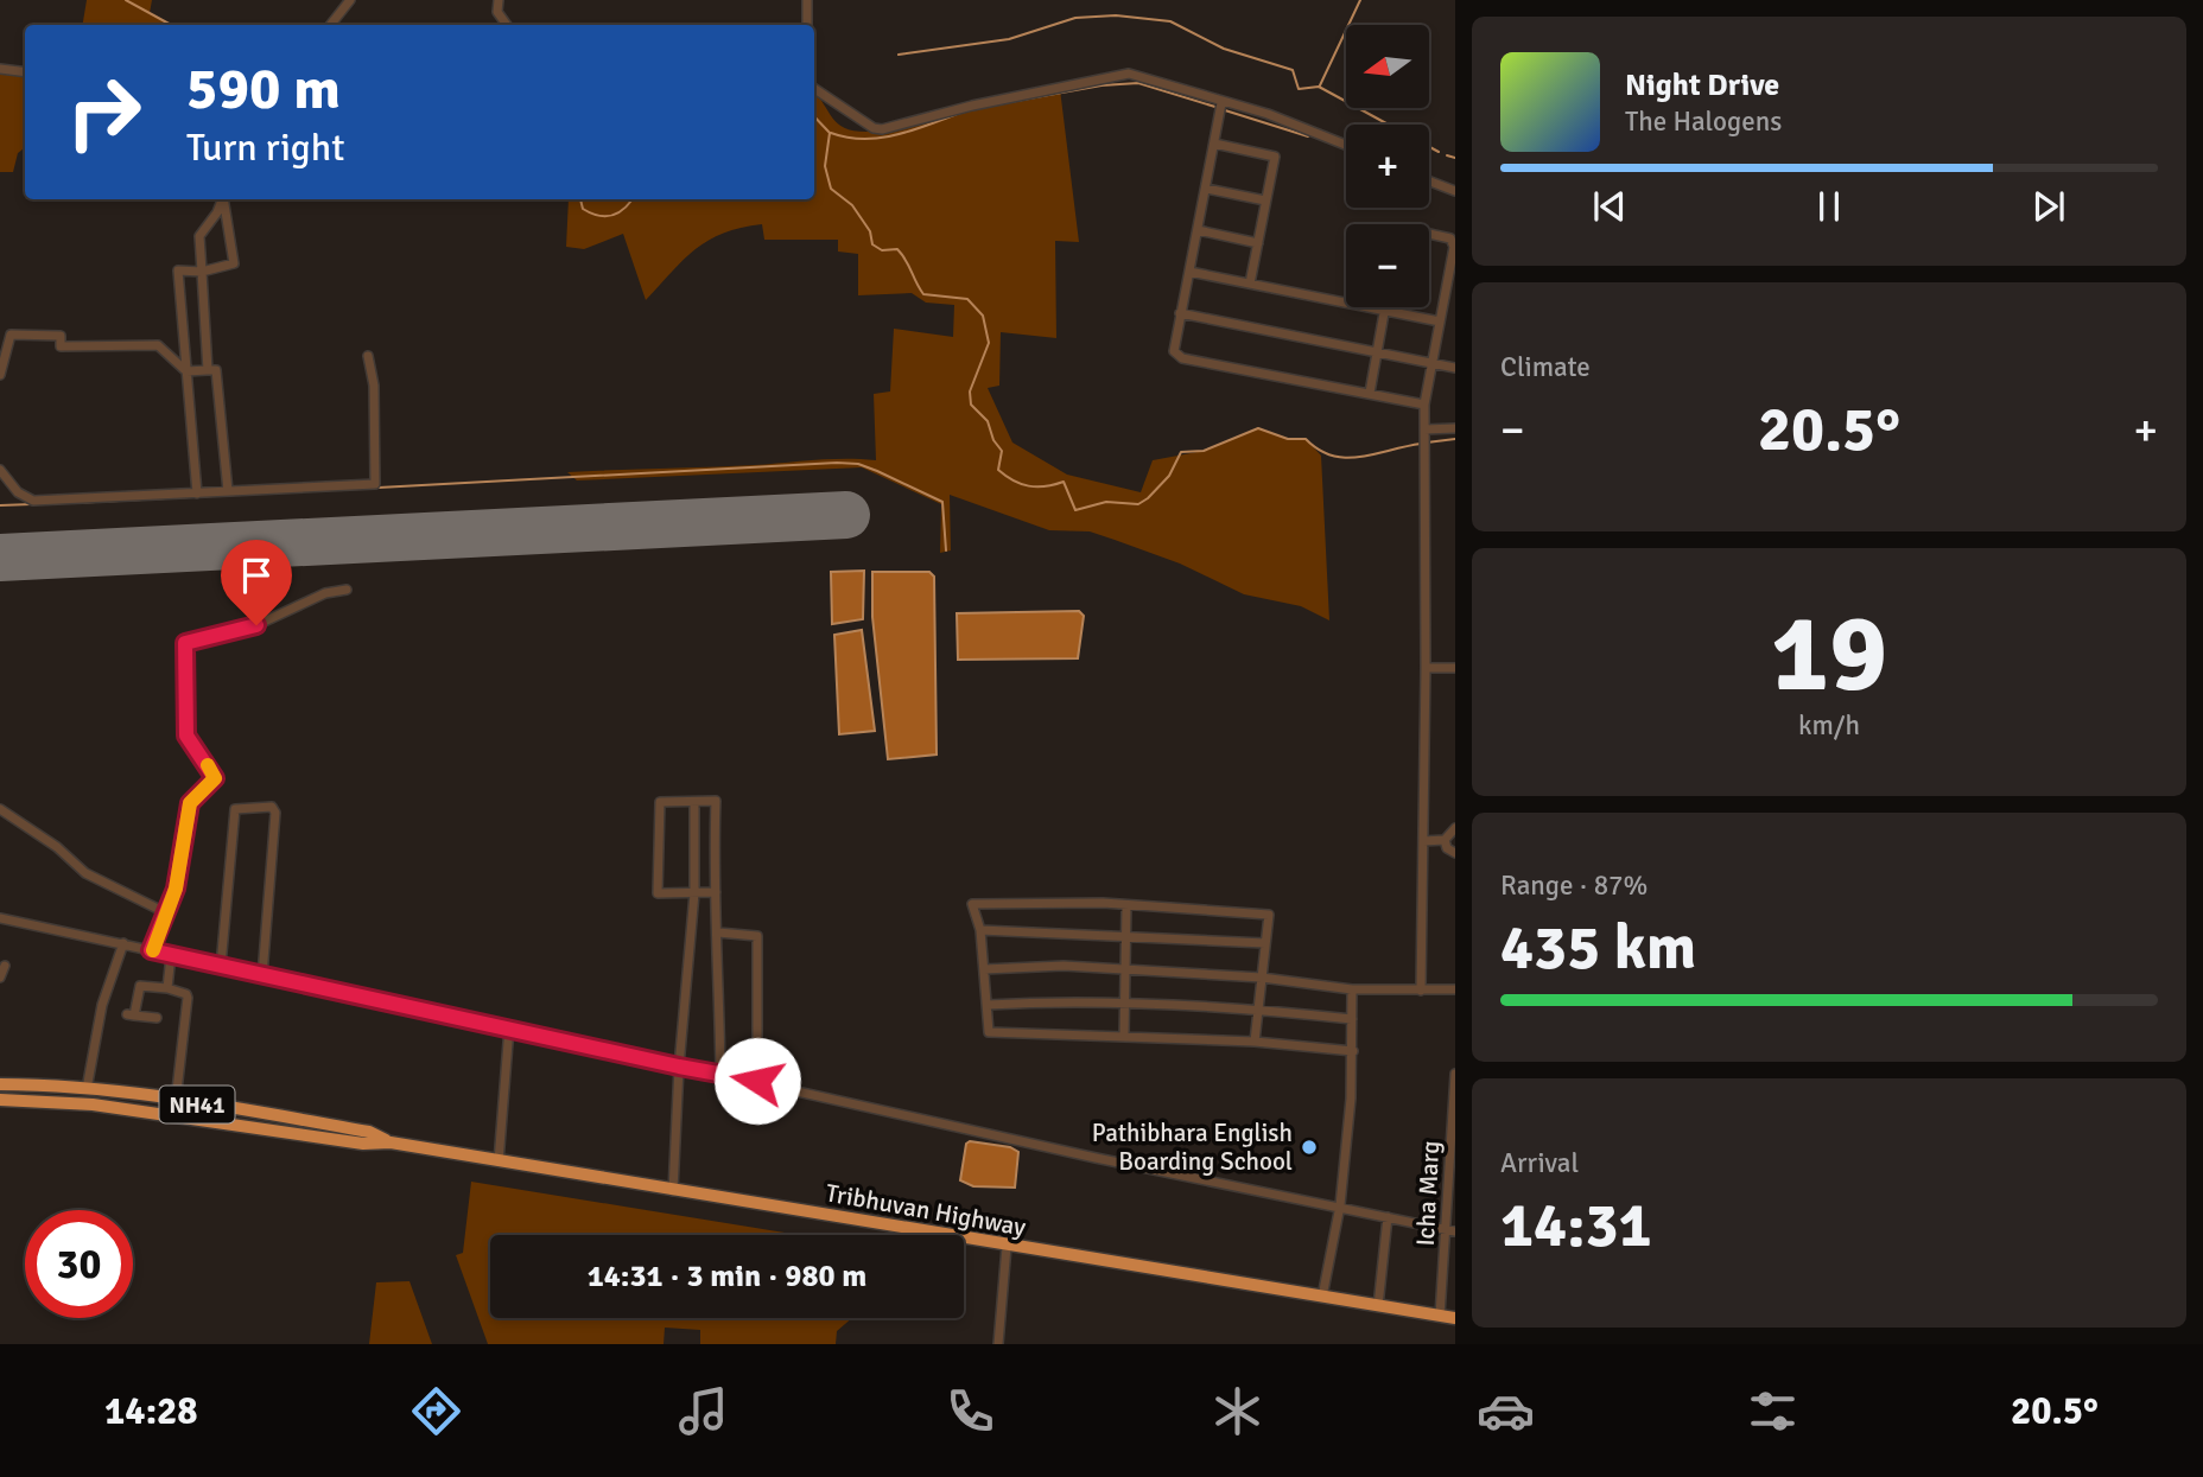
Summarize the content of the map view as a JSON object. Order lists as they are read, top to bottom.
{
  "streets": {
    "highway": ["NH41", "Tribhuvan Highway"],
    "street": ["Icha Marg"]
  },
  "crossings": [
    ["NH41", "Tribhuvan Highway"],
    ["Icha Marg", "Tribhuvan Highway"]
  ],
  "places": ["Pathibhara English Boarding School"],
  "north": "left",
  "page": {
    "map_buttons": ["+", "−"],
    "turn": ["590 m", "Turn right"],
    "song": ["Night Drive", "The Halogens"],
    "tile": [
      "Climate",
      ["19", "km/h"],
      ["Range · 87%", "435 km"],
      ["Arrival", "14:31"]
    ],
    "heat": ["−", "20.5°", "+"],
    "limit": "30",
    "trip": "14:31 · 3 min · 980 m",
    "tabs": ["14:28", "20.5°"]
  }
}
